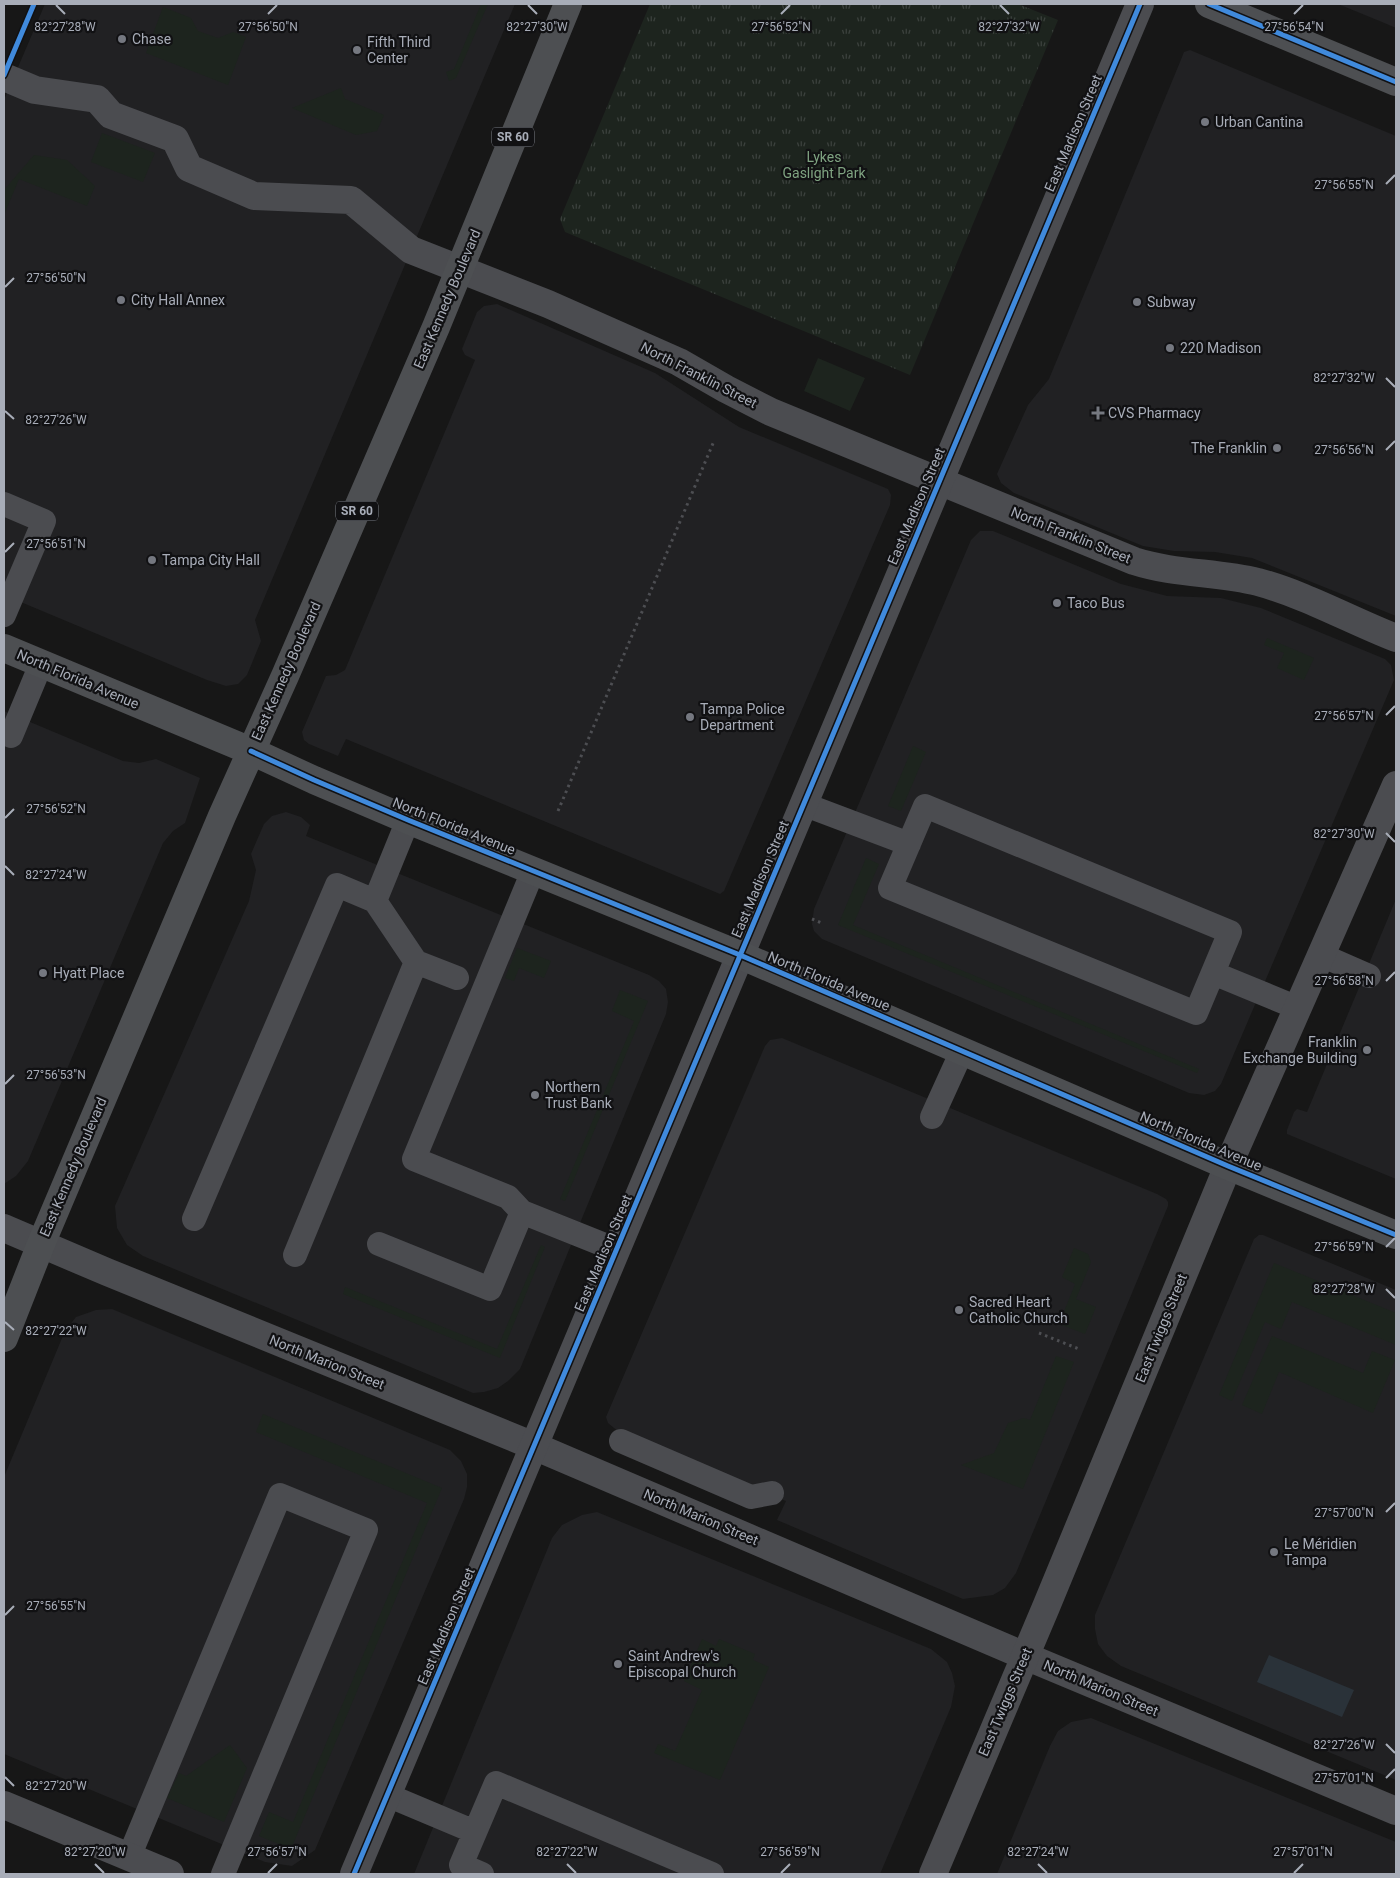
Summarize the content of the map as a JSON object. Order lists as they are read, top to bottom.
{
  "streets": {
    "main road": ["SR 60", "East Kennedy Boulevard", "North Florida Avenue"],
    "street": [
      "East Madison Street",
      "North Franklin Street",
      "East Twiggs Street",
      "North Marion Street"
    ]
  },
  "crossings": [
    ["East Madison Street", "North Franklin Street"],
    ["East Madison Street", "North Florida Avenue"],
    ["East Madison Street", "North Marion Street"],
    ["East Kennedy Boulevard", "North Franklin Street"],
    ["East Kennedy Boulevard", "North Florida Avenue"],
    ["East Kennedy Boulevard", "North Marion Street"],
    ["North Florida Avenue", "East Twiggs Street"],
    ["East Twiggs Street", "North Marion Street"]
  ],
  "parks": ["Lykes Gaslight Park"],
  "places": {
    "other": [
      "Chase",
      "Fifth Third Center",
      "Urban Cantina",
      "City Hall Annex",
      "Subway",
      "220 Madison",
      "The Franklin",
      "Tampa City Hall",
      "Taco Bus",
      "Tampa Police Department",
      "Hyatt Place",
      "Franklin Exchange Building",
      "Northern Trust Bank",
      "Sacred Heart Catholic Church",
      "Le Méridien Tampa",
      "Saint Andrew's Episcopal Church"
    ],
    "health": ["CVS Pharmacy"]
  },
  "coordinates": [
    "82°27'28\"W",
    "82°27'30\"W",
    "82°27'32\"W",
    "27°56'54\"N",
    "27°56'50\"N",
    "27°56'52\"N",
    "27°56'55\"N",
    "82°27'26\"W",
    "27°56'56\"N",
    "27°56'51\"N",
    "27°56'57\"N",
    "82°27'24\"W",
    "27°56'58\"N",
    "27°56'53\"N",
    "27°56'59\"N",
    "82°27'22\"W",
    "27°57'00\"N",
    "27°57'01\"N",
    "82°27'20\"W"
  ]
}
